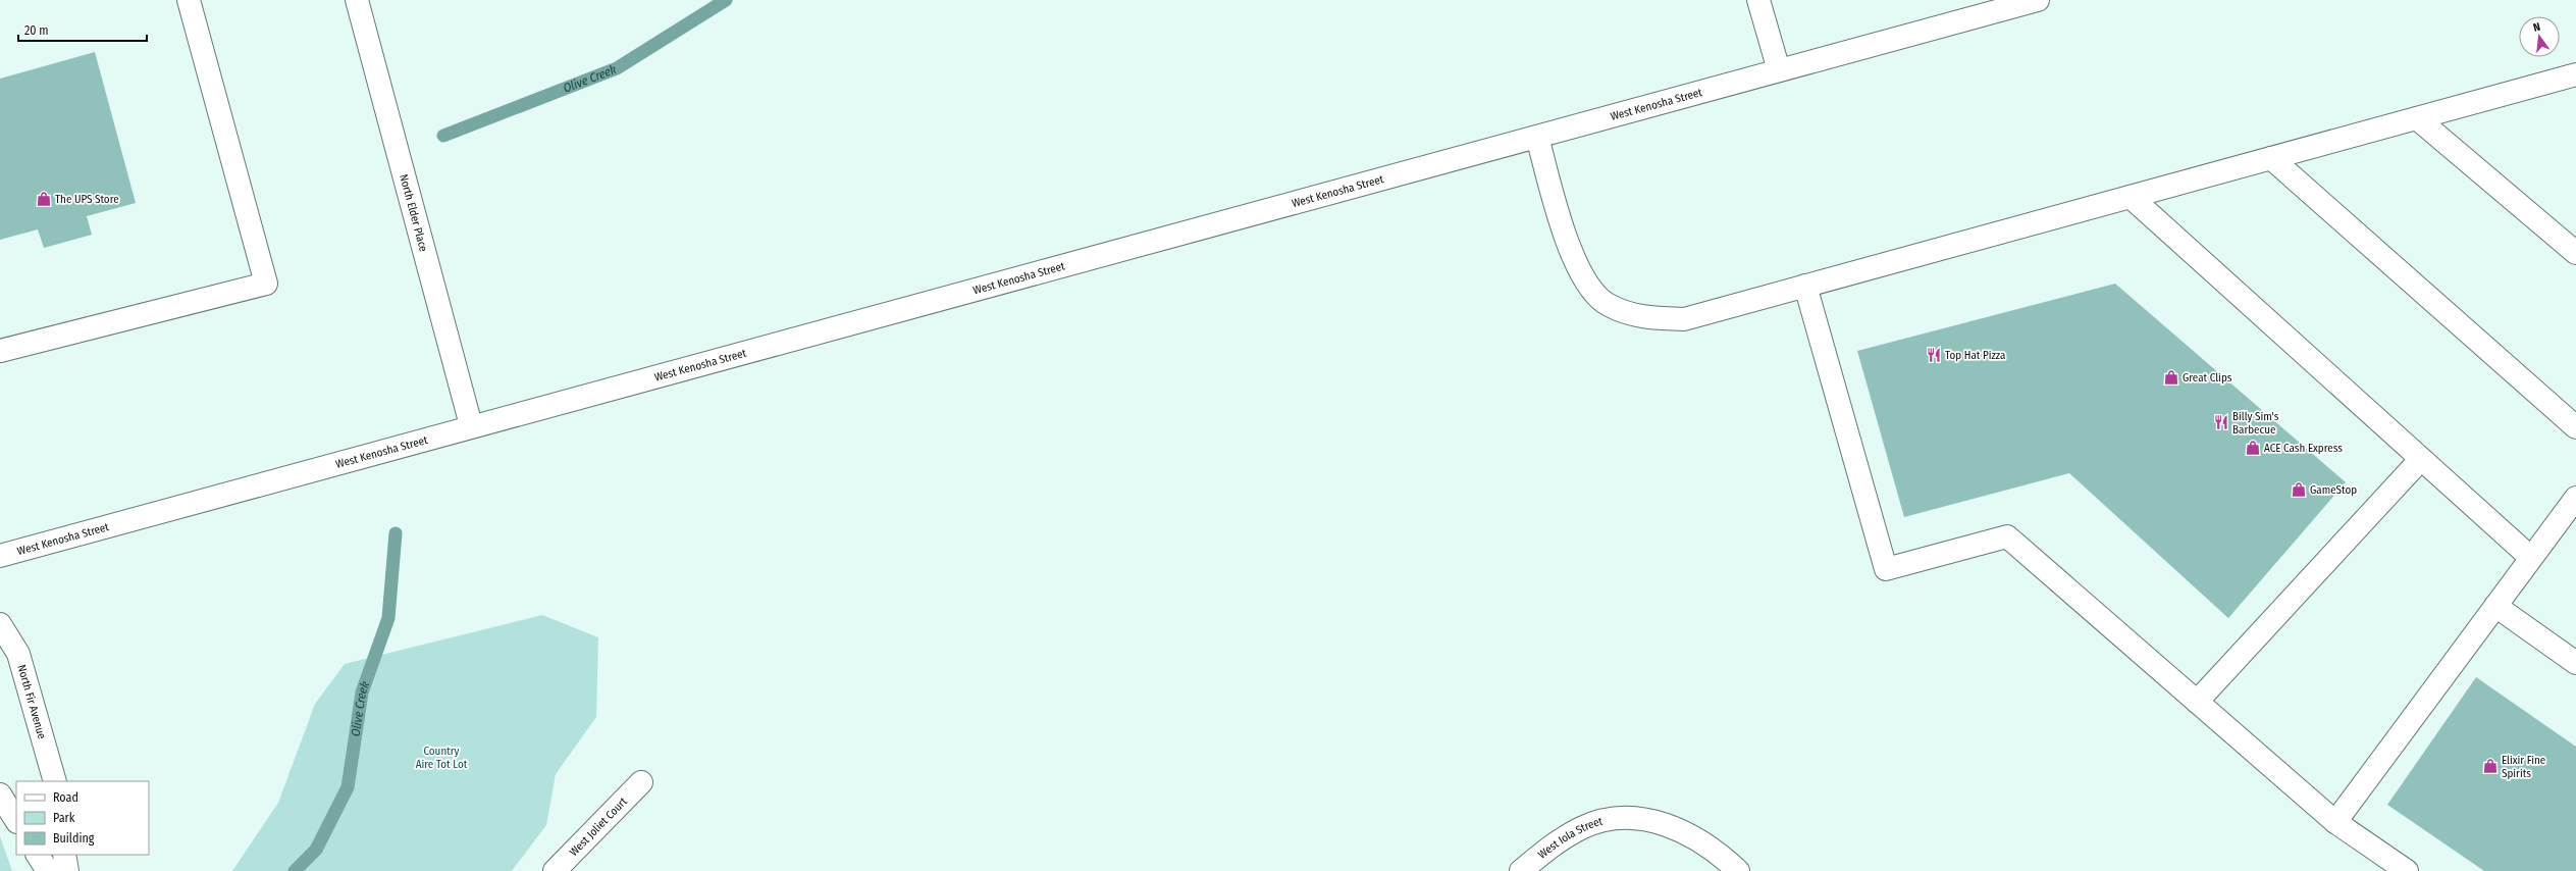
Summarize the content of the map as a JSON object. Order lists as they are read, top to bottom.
{
  "streets": {
    "main road": [
      "West Kenosha Street",
      "North Elder Place",
      "North Fir Avenue",
      "West Joliet Court",
      "West Iola Street"
    ]
  },
  "crossings": [
    ["West Kenosha Street", "North Elder Place"]
  ],
  "water": ["Olive Creek"],
  "parks": ["Country Aire Tot Lot"],
  "places": {
    "shop": [
      "The UPS Store",
      "Great Clips",
      "ACE Cash Express",
      "GameStop",
      "Elixir Fine Spirits"
    ],
    "restaurant": ["Top Hat Pizza", "Billy Sim's Barbecue"]
  },
  "legend": ["Road", "Park", "Building"],
  "scale_bar": "20 m",
  "north": "top"
}
